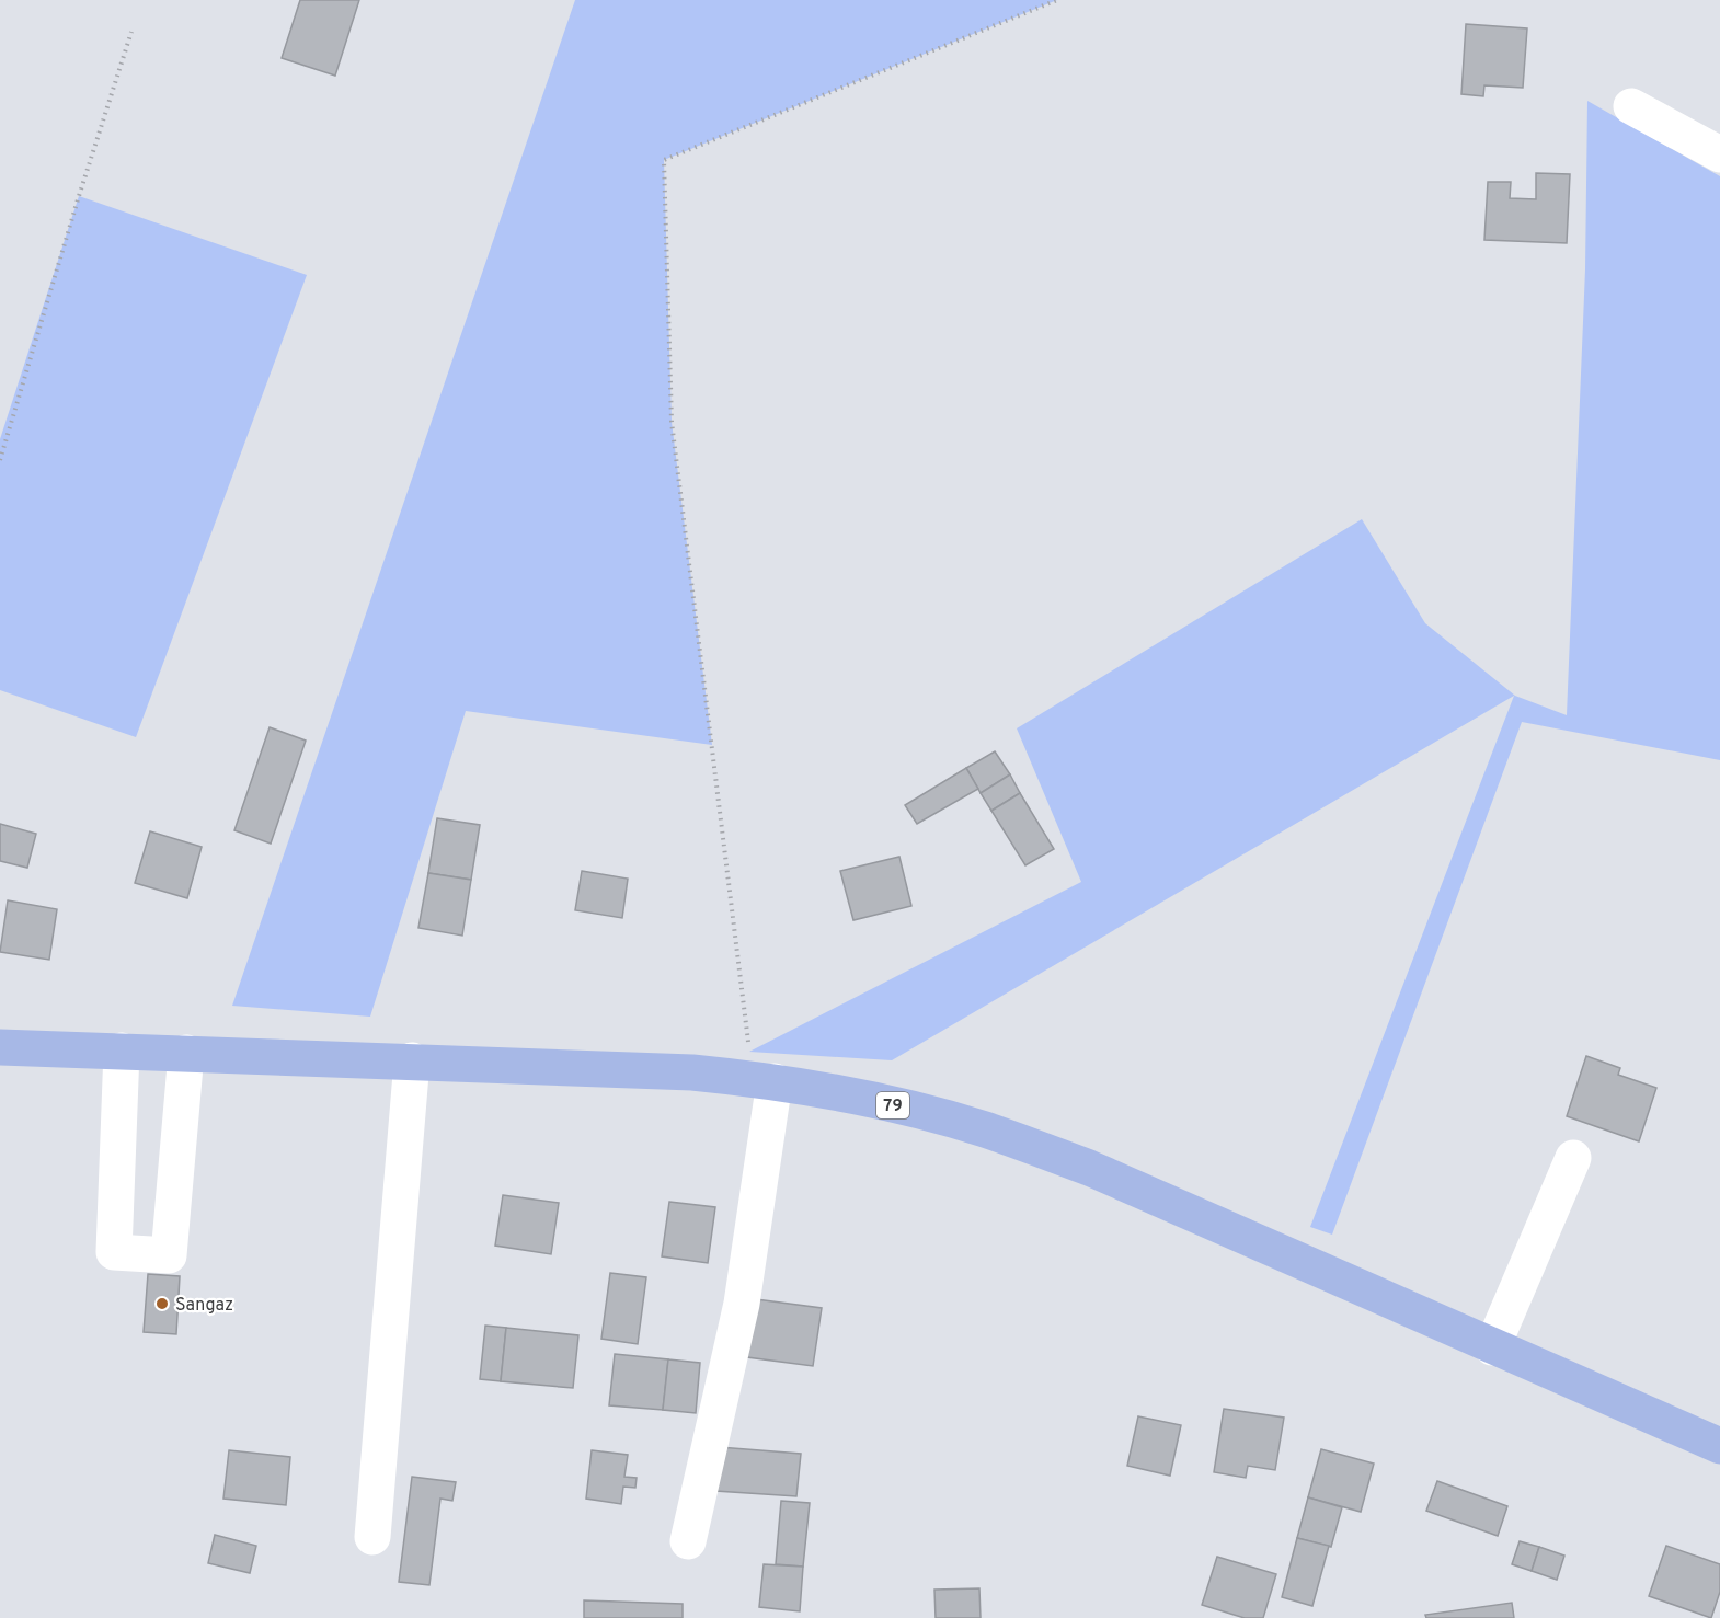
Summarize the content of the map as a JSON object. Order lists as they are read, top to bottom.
{
  "streets": {
    "main road": ["79"]
  },
  "places": ["Sangaz"]
}
